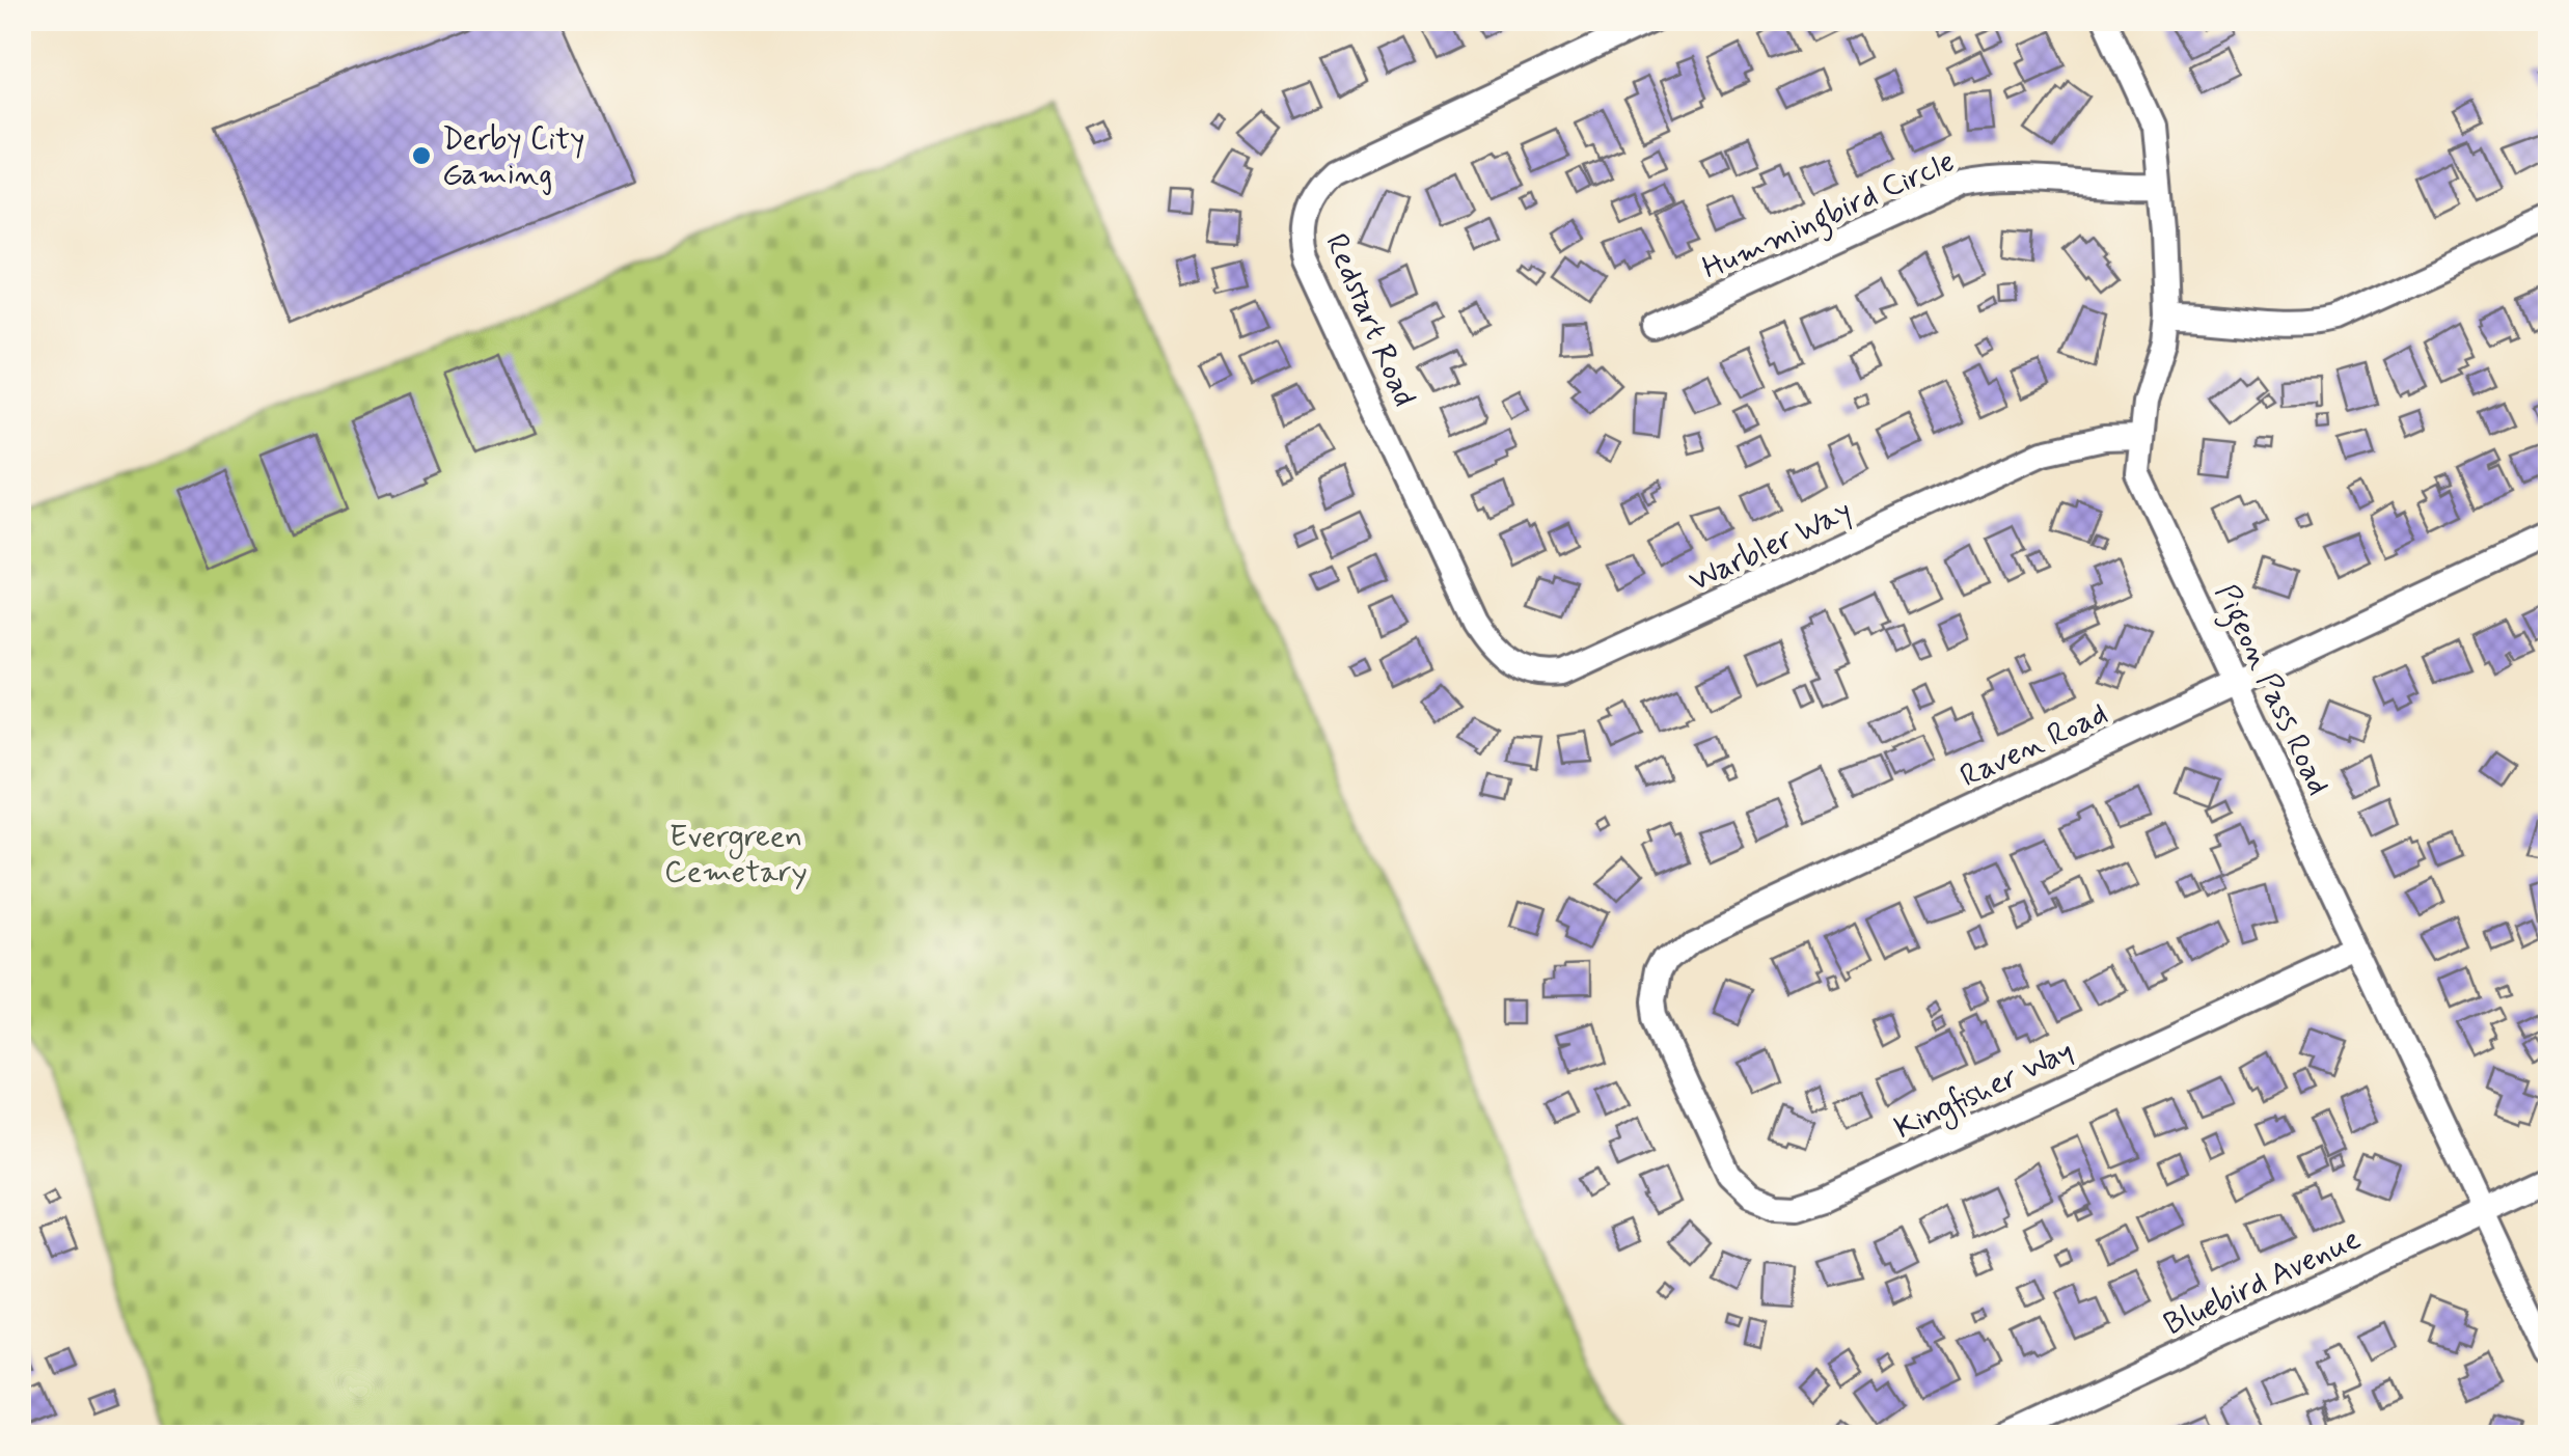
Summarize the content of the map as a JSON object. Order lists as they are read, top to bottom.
{
  "streets": {
    "street": [
      "Hummingbird Circle",
      "Redstart Road",
      "Warbler Way",
      "Pigeon Pass Road",
      "Raven Road",
      "Kingfisher Way",
      "Bluebird Avenue"
    ]
  },
  "crossings": [
    ["Hummingbird Circle", "Pigeon Pass Road"],
    ["Redstart Road", "Warbler Way"],
    ["Warbler Way", "Pigeon Pass Road"],
    ["Pigeon Pass Road", "Raven Road"],
    ["Pigeon Pass Road", "Kingfisher Way"],
    ["Pigeon Pass Road", "Bluebird Avenue"],
    ["Raven Road", "Kingfisher Way"]
  ],
  "parks": ["Evergreen Cemetary"],
  "places": ["Derby City Gaming"]
}
